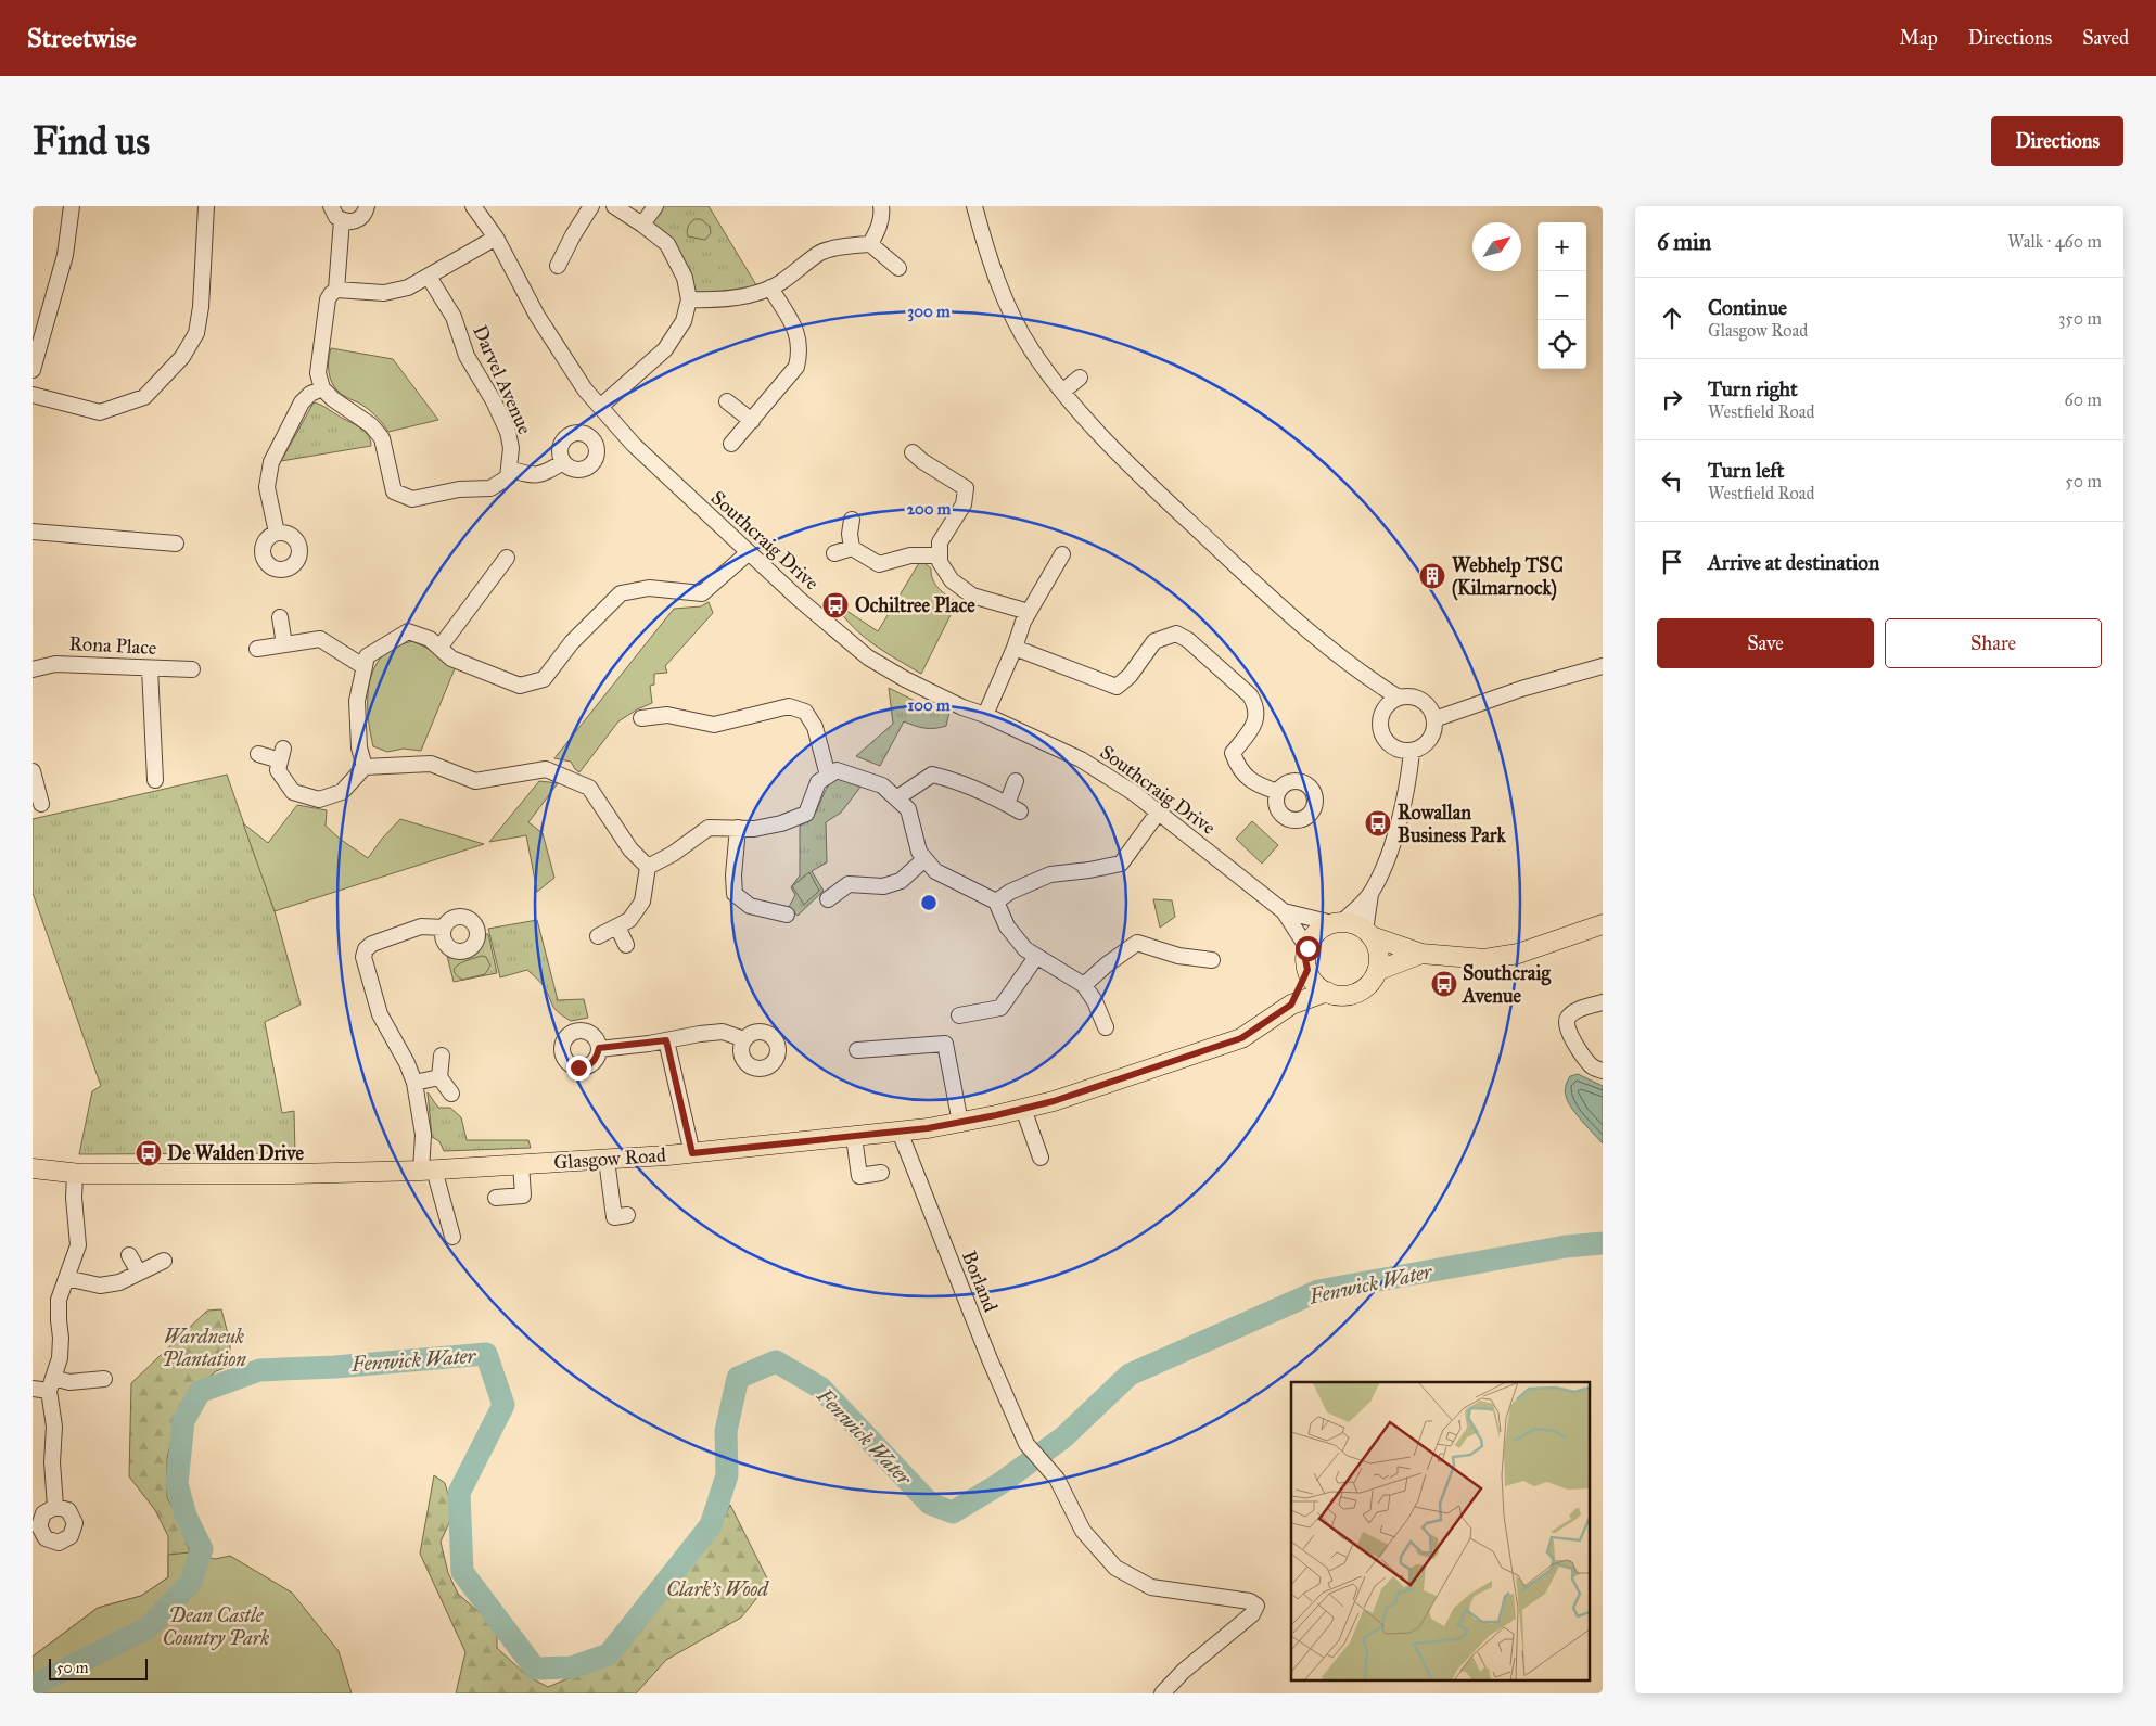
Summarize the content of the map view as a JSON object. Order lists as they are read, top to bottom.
{
  "streets": {
    "main road": ["Glasgow Road"],
    "street": [
      "Darvel Avenue",
      "Southcraig Drive",
      "Rona Place",
      "Borland"
    ]
  },
  "crossings": [
    ["Southcraig Drive", "Glasgow Road"],
    ["Glasgow Road", "Borland"]
  ],
  "water": ["Fenwick Water"],
  "parks": ["Wardneuk Plantation", "Clark's Wood", "Dean Castle Country Park"],
  "places": {
    "building": ["Webhelp TSC (Kilmarnock)"],
    "bus stop": [
      "Ochiltree Place",
      "Rowallan Business Park",
      "Southcraig Avenue",
      "De Walden Drive"
    ]
  },
  "scale_bar": "50 m",
  "north": "top right",
  "page": {
    "header": "Streetwise",
    "nav": ["Map", "Directions", "Saved"],
    "buttons": [
      "Directions",
      ["Save", "Share"]
    ],
    "title": "Find us",
    "heading": ["6 min", "Walk · 460 m"],
    "map_buttons": ["+", "−"],
    "list": [
      ["Continue", "Glasgow Road", "350 m"],
      ["Turn right", "Westfield Road", "60 m"],
      ["Turn left", "Westfield Road", "50 m"],
      "Arrive at destination"
    ],
    "scale": "50 m"
  },
  "rings": ["300 m", "200 m", "100 m"]
}
